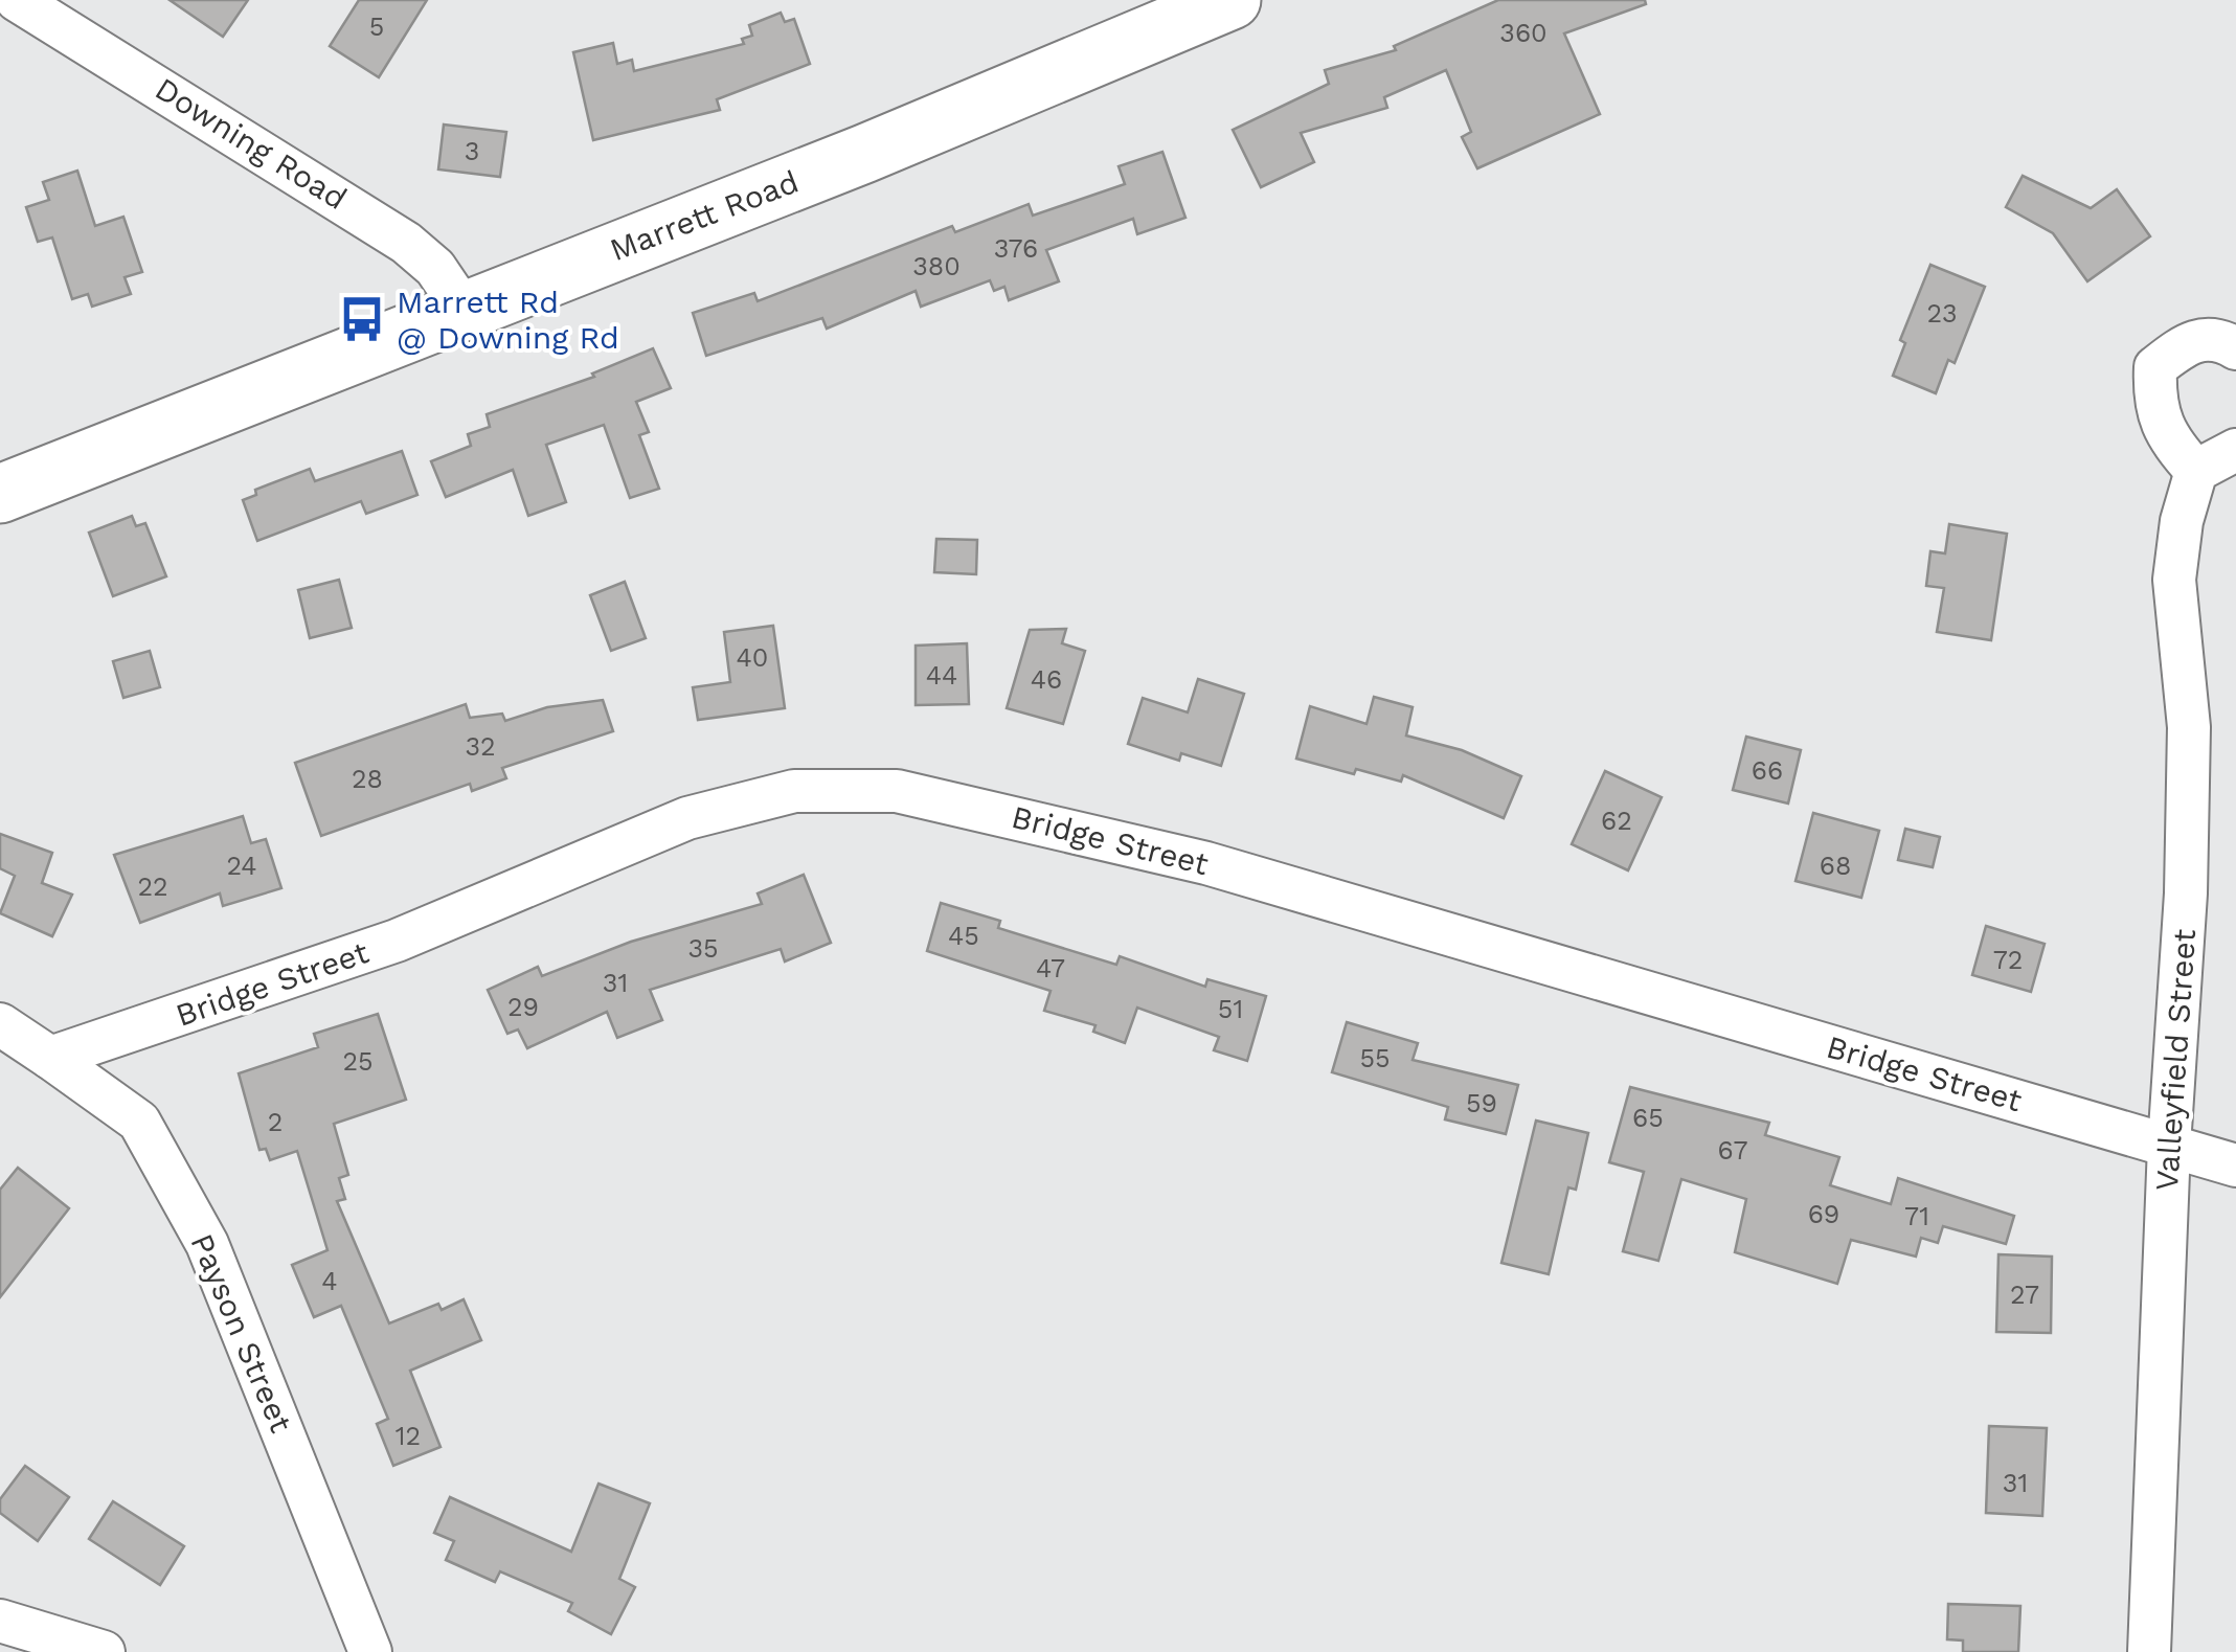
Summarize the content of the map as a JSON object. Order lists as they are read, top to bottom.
{
  "streets": {
    "main road": ["Marrett Road"],
    "street": [
      "Downing Road",
      "Bridge Street",
      "Valleyfield Street",
      "Payson Street"
    ]
  },
  "crossings": [
    ["Downing Road", "Marrett Road"],
    ["Bridge Street", "Valleyfield Street"],
    ["Bridge Street", "Payson Street"]
  ],
  "places": {
    "bus stop": ["Marrett Rd @ Downing Rd"]
  },
  "house_numbers": [
    "5",
    "360",
    "3",
    "376",
    "380",
    "23",
    "40",
    "44",
    "46",
    "32",
    "66",
    "28",
    "62",
    "24",
    "68",
    "22",
    "45",
    "35",
    "72",
    "47",
    "31",
    "29",
    "51",
    "55",
    "25",
    "59",
    "65",
    "2",
    "67",
    "69",
    "71",
    "4",
    "27",
    "12",
    "31"
  ]
}
